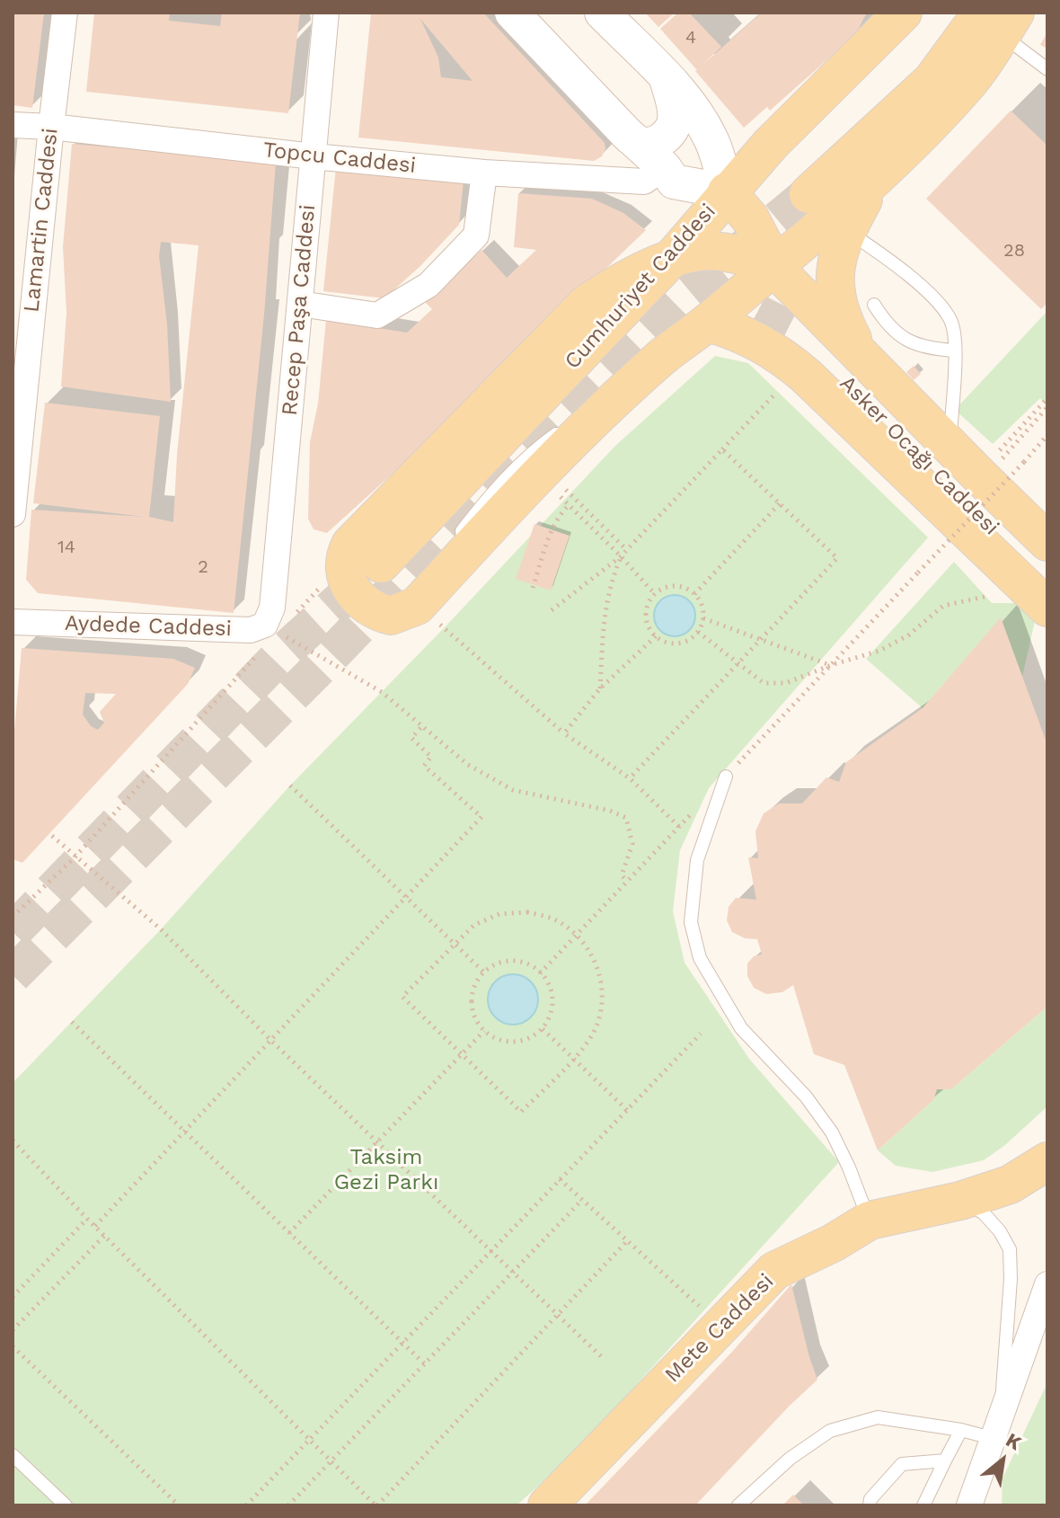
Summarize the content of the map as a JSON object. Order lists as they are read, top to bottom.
{
  "streets": {
    "main road": ["Cumhuriyet Caddesi", "Asker Ocağı Caddesi", "Mete Caddesi"],
    "street": [
      "Topcu Caddesi",
      "Lamartin Caddesi",
      "Recep Paşa Caddesi",
      "Aydede Caddesi"
    ]
  },
  "crossings": [
    ["Topcu Caddesi", "Lamartin Caddesi"],
    ["Topcu Caddesi", "Recep Paşa Caddesi"],
    ["Recep Paşa Caddesi", "Aydede Caddesi"]
  ],
  "parks": ["Taksim Gezi Parkı"],
  "house_numbers": [
    "4",
    "28",
    "14",
    "2"
  ],
  "north": "top right"
}
